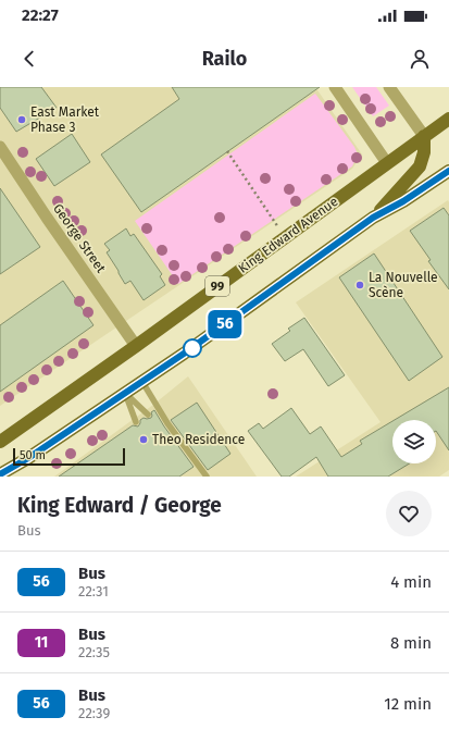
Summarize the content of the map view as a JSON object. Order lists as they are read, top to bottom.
{
  "streets": {
    "main road": ["King Edward Avenue", "99"],
    "street": ["George Street"]
  },
  "crossings": [
    ["King Edward Avenue", "George Street"]
  ],
  "places": ["East Market Phase 3", "La Nouvelle Scène", "Theo Residence"],
  "lines": ["bus line 56"],
  "scale_bar": "50 m",
  "page": {
    "status": "22:27",
    "header": "Railo",
    "on_map": "56",
    "scale": "50 m",
    "heading": ["King Edward / George", "Bus"],
    "list": [
      {
        "mark": "56",
        "name": "Bus",
        "note": "22:31",
        "value": "4 min"
      },
      {
        "mark": "11",
        "name": "Bus",
        "note": "22:35",
        "value": "8 min"
      },
      {
        "mark": "56",
        "name": "Bus",
        "note": "22:39",
        "value": "12 min"
      }
    ]
  }
}
